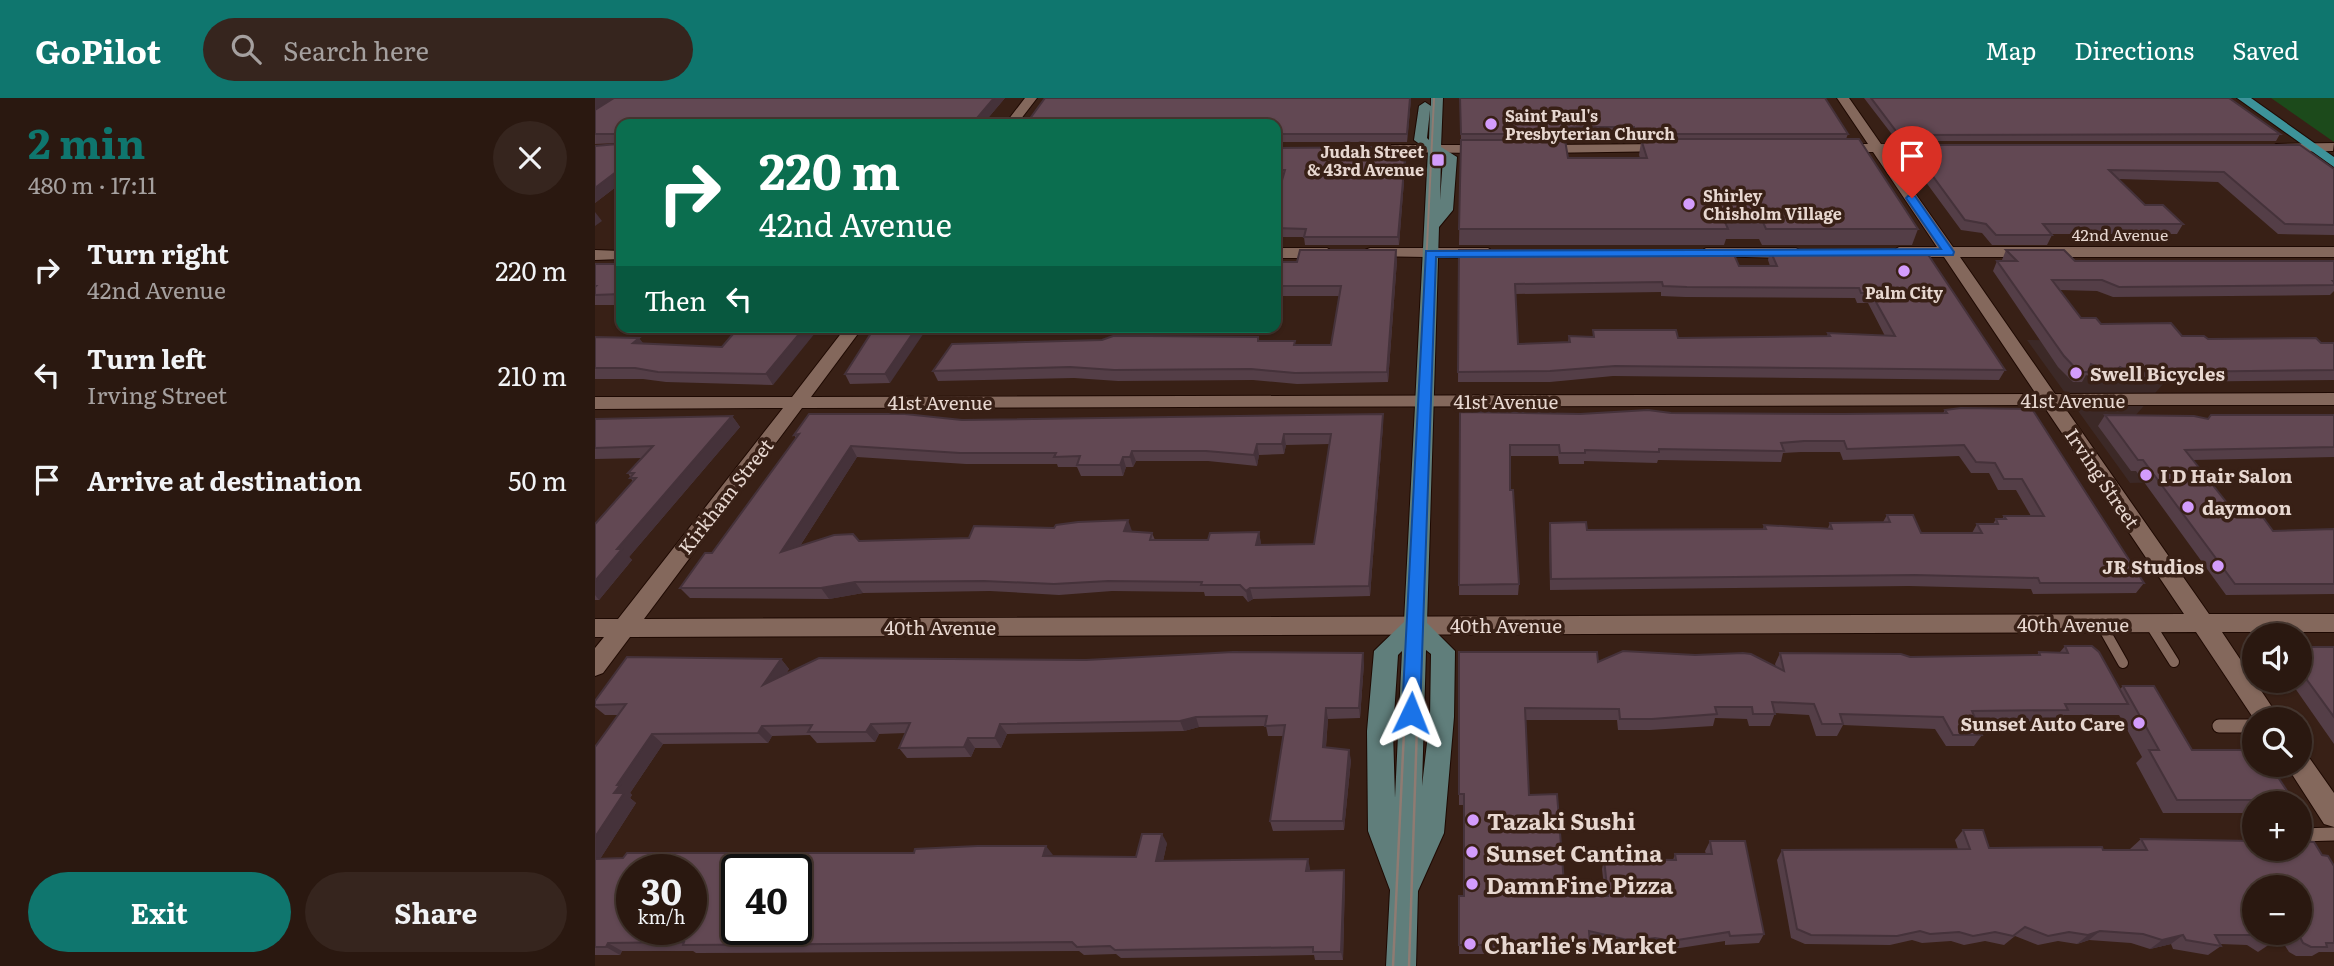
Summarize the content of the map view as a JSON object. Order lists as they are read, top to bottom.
{
  "streets": {
    "street": [
      "42nd Avenue",
      "41st Avenue",
      "Irving Street",
      "Kirkham Street",
      "40th Avenue"
    ]
  },
  "crossings": [
    ["42nd Avenue", "Irving Street"],
    ["41st Avenue", "Irving Street"],
    ["41st Avenue", "Kirkham Street"],
    ["Irving Street", "40th Avenue"],
    ["Kirkham Street", "40th Avenue"]
  ],
  "places": {
    "other": [
      "Saint Paul's Presbyterian Church",
      "Shirley Chisholm Village",
      "Palm City",
      "Swell Bicycles",
      "I D Hair Salon",
      "daymoon",
      "JR Studios",
      "Sunset Auto Care",
      "Tazaki Sushi",
      "Sunset Cantina",
      "DamnFine Pizza",
      "Charlie's Market"
    ],
    "transit": ["Judah Street & 43rd Avenue"]
  },
  "page": {
    "header": "GoPilot",
    "search": "Search here",
    "nav": ["Map", "Directions", "Saved"],
    "heading": ["2 min", "480 m · 17:11"],
    "turn": ["220 m", "42nd Avenue"],
    "list": [
      {
        "name": "Turn right",
        "note": "42nd Avenue",
        "value": "220 m"
      },
      {
        "name": "Turn left",
        "note": "Irving Street",
        "value": "210 m"
      },
      {
        "name": "Arrive at destination",
        "value": "50 m"
      }
    ],
    "then": "Then",
    "map_buttons": ["+", "−"],
    "speed": "30 km/h",
    "limit": "40",
    "buttons": ["Exit", "Share"]
  }
}
